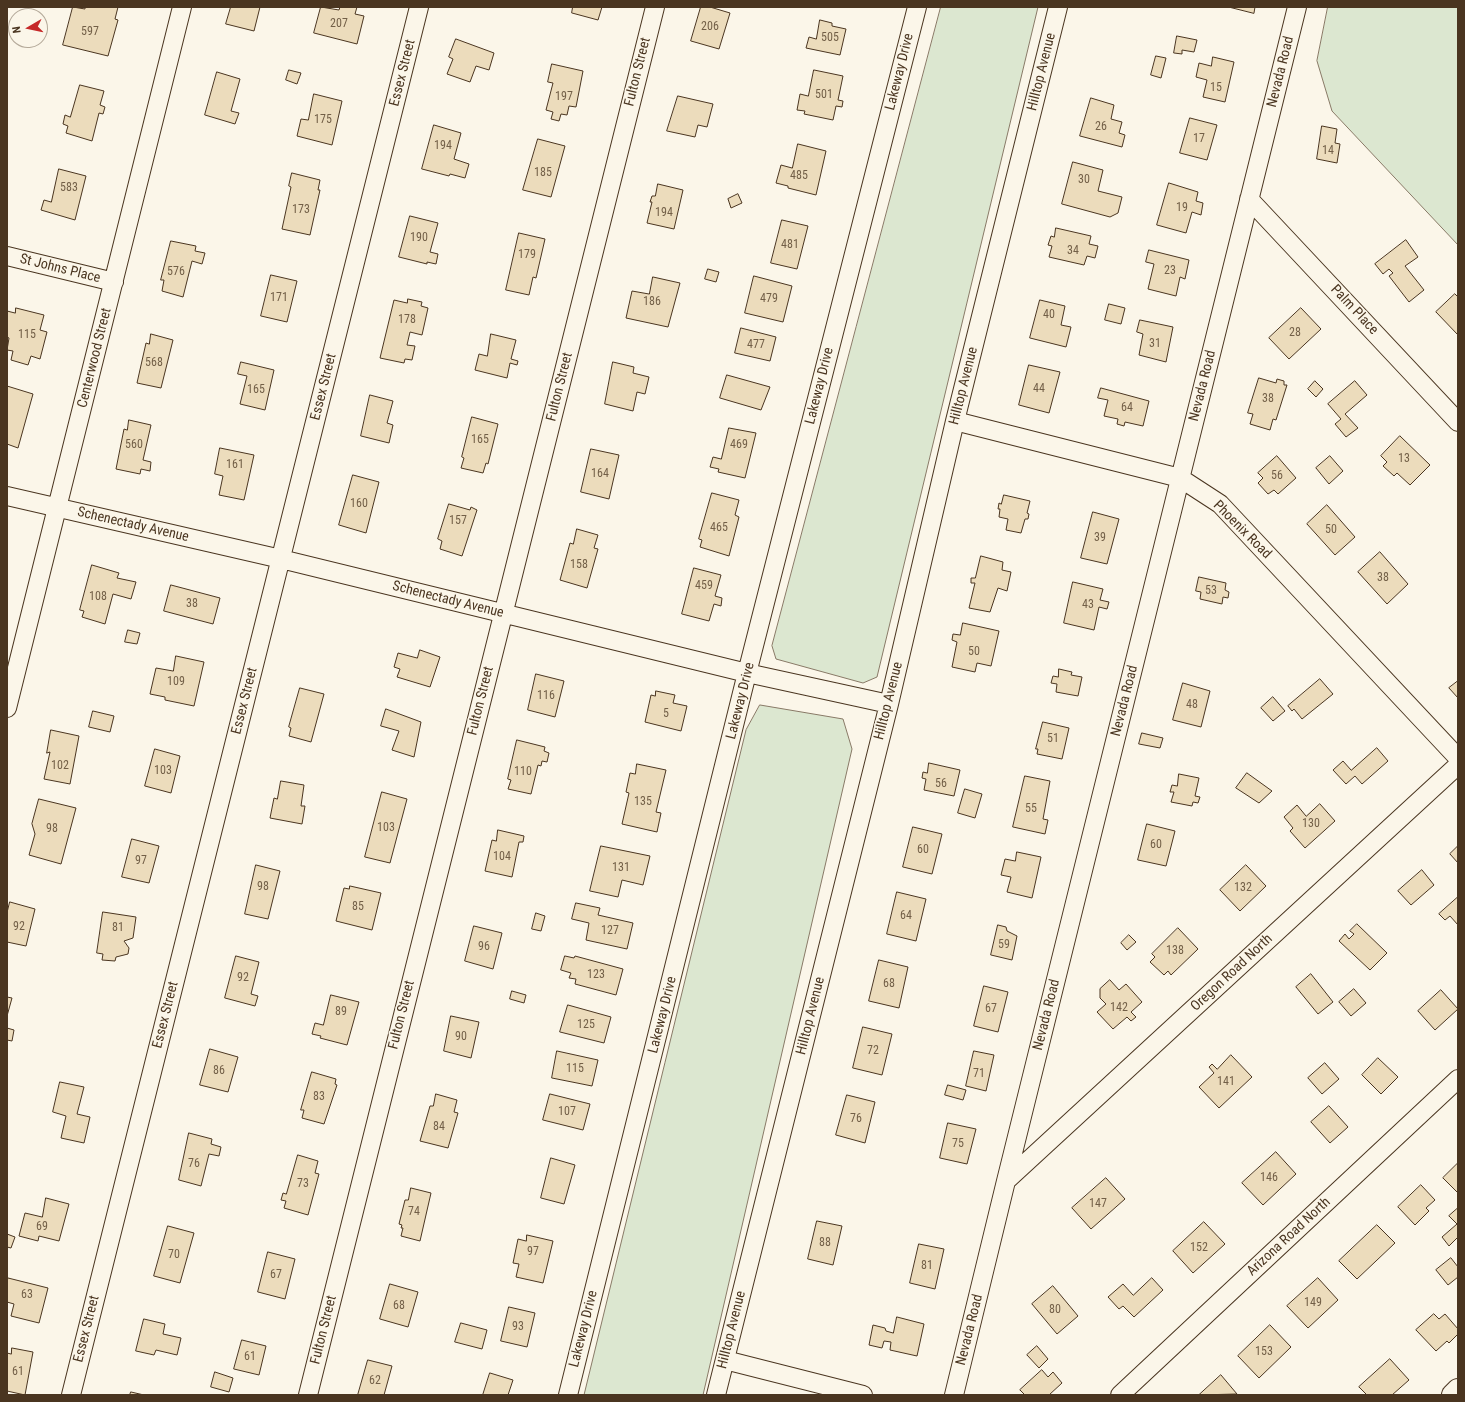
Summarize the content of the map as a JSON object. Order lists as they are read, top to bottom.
{
  "streets": {
    "street": [
      "Fulton Street",
      "Lakeway Drive",
      "Hilltop Avenue",
      "Nevada Road",
      "Essex Street",
      "St Johns Place",
      "Palm Place",
      "Centerwood Street",
      "Schenectady Avenue",
      "Phoenix Road",
      "Oregon Road North",
      "Arizona Road North"
    ]
  },
  "crossings": [
    ["Fulton Street", "Schenectady Avenue"],
    ["Lakeway Drive", "Schenectady Avenue"],
    ["Hilltop Avenue", "Schenectady Avenue"],
    ["Hilltop Avenue", "Phoenix Road"],
    ["Nevada Road", "Palm Place"],
    ["Nevada Road", "Phoenix Road"],
    ["Nevada Road", "Oregon Road North"],
    ["Essex Street", "Schenectady Avenue"],
    ["St Johns Place", "Centerwood Street"],
    ["Centerwood Street", "Schenectady Avenue"]
  ],
  "house_numbers": [
    "207",
    "206",
    "597",
    "505",
    "15",
    "501",
    "197",
    "175",
    "26",
    "17",
    "194",
    "14",
    "185",
    "485",
    "30",
    "583",
    "19",
    "173",
    "194",
    "190",
    "481",
    "34",
    "179",
    "23",
    "576",
    "171",
    "479",
    "186",
    "40",
    "178",
    "28",
    "115",
    "31",
    "477",
    "568",
    "44",
    "165",
    "38",
    "64",
    "165",
    "560",
    "469",
    "13",
    "161",
    "164",
    "56",
    "160",
    "157",
    "465",
    "50",
    "39",
    "158",
    "38",
    "459",
    "53",
    "108",
    "38",
    "43",
    "50",
    "109",
    "116",
    "48",
    "5",
    "51",
    "102",
    "103",
    "110",
    "56",
    "135",
    "55",
    "130",
    "103",
    "98",
    "60",
    "60",
    "104",
    "97",
    "131",
    "98",
    "132",
    "85",
    "64",
    "92",
    "81",
    "127",
    "59",
    "96",
    "138",
    "123",
    "92",
    "68",
    "142",
    "67",
    "89",
    "125",
    "90",
    "72",
    "115",
    "86",
    "71",
    "141",
    "83",
    "107",
    "76",
    "84",
    "75",
    "76",
    "146",
    "73",
    "147",
    "74",
    "69",
    "88",
    "152",
    "97",
    "70",
    "81",
    "67",
    "63",
    "149",
    "68",
    "80",
    "93",
    "153",
    "61",
    "61",
    "62"
  ],
  "north": "left"
}
